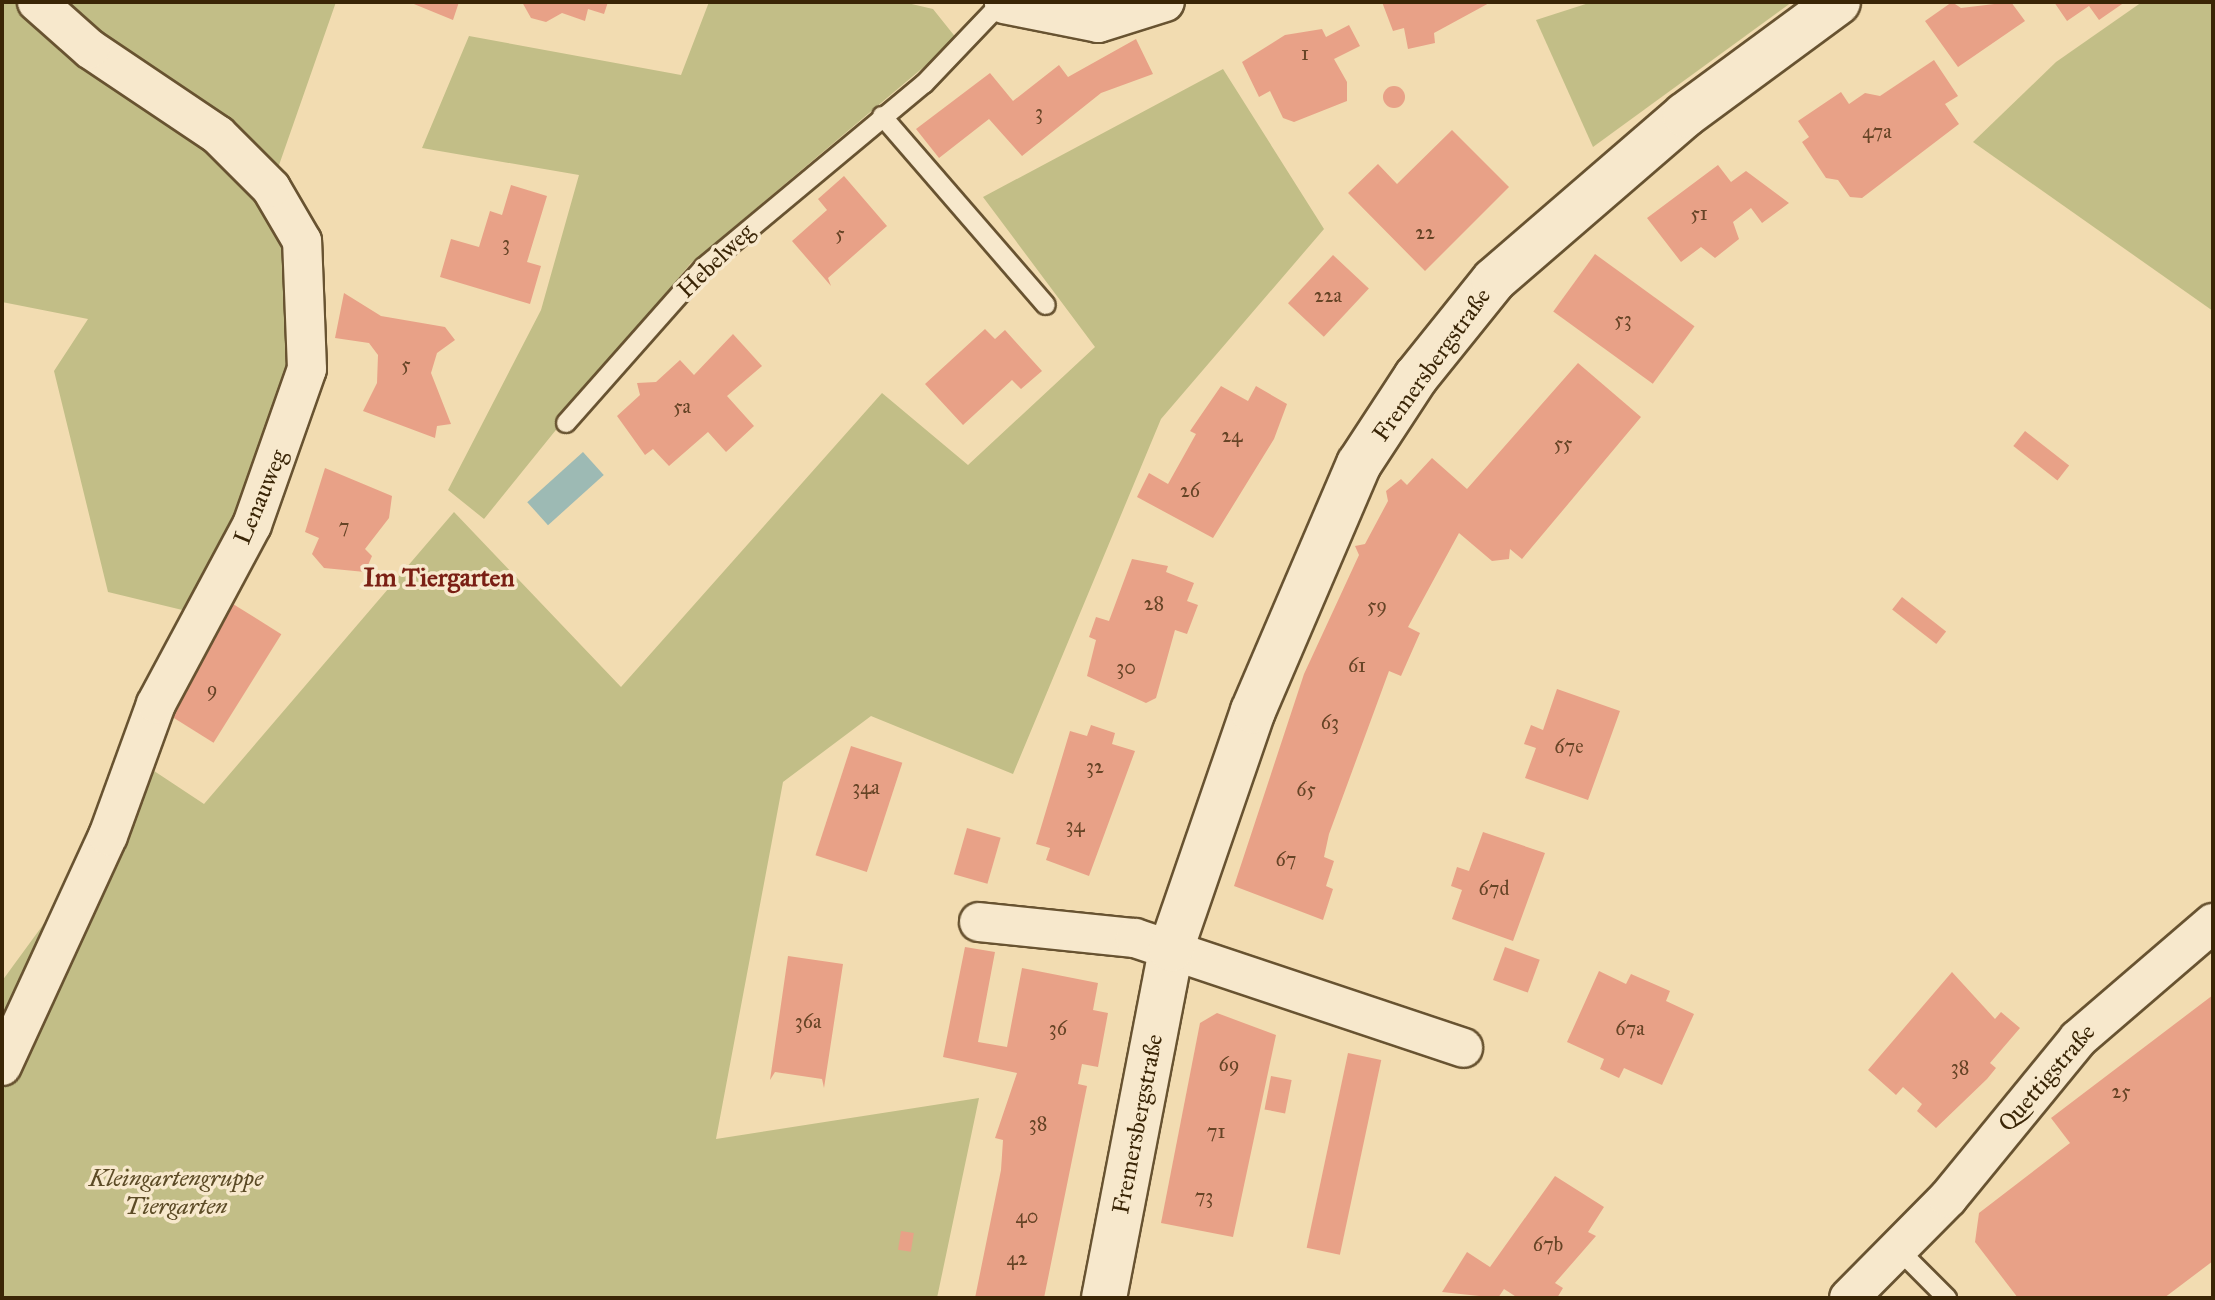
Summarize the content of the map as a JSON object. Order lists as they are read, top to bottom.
{
  "streets": {
    "main road": ["Fremersbergstraße"],
    "street": ["Hebelweg", "Lenauweg", "Quettigstraße"]
  },
  "districts": ["Im Tiergarten"],
  "parks": ["Kleingartengruppe Tiergarten"],
  "house_numbers": [
    "1",
    "3",
    "47a",
    "51",
    "22",
    "5",
    "3",
    "22a",
    "53",
    "5",
    "5a",
    "24",
    "55",
    "26",
    "7",
    "28",
    "59",
    "61",
    "30",
    "9",
    "63",
    "67e",
    "32",
    "34a",
    "65",
    "34",
    "67",
    "67d",
    "36a",
    "36",
    "67a",
    "69",
    "38",
    "25",
    "38",
    "71",
    "73",
    "40",
    "67b",
    "42"
  ]
}
